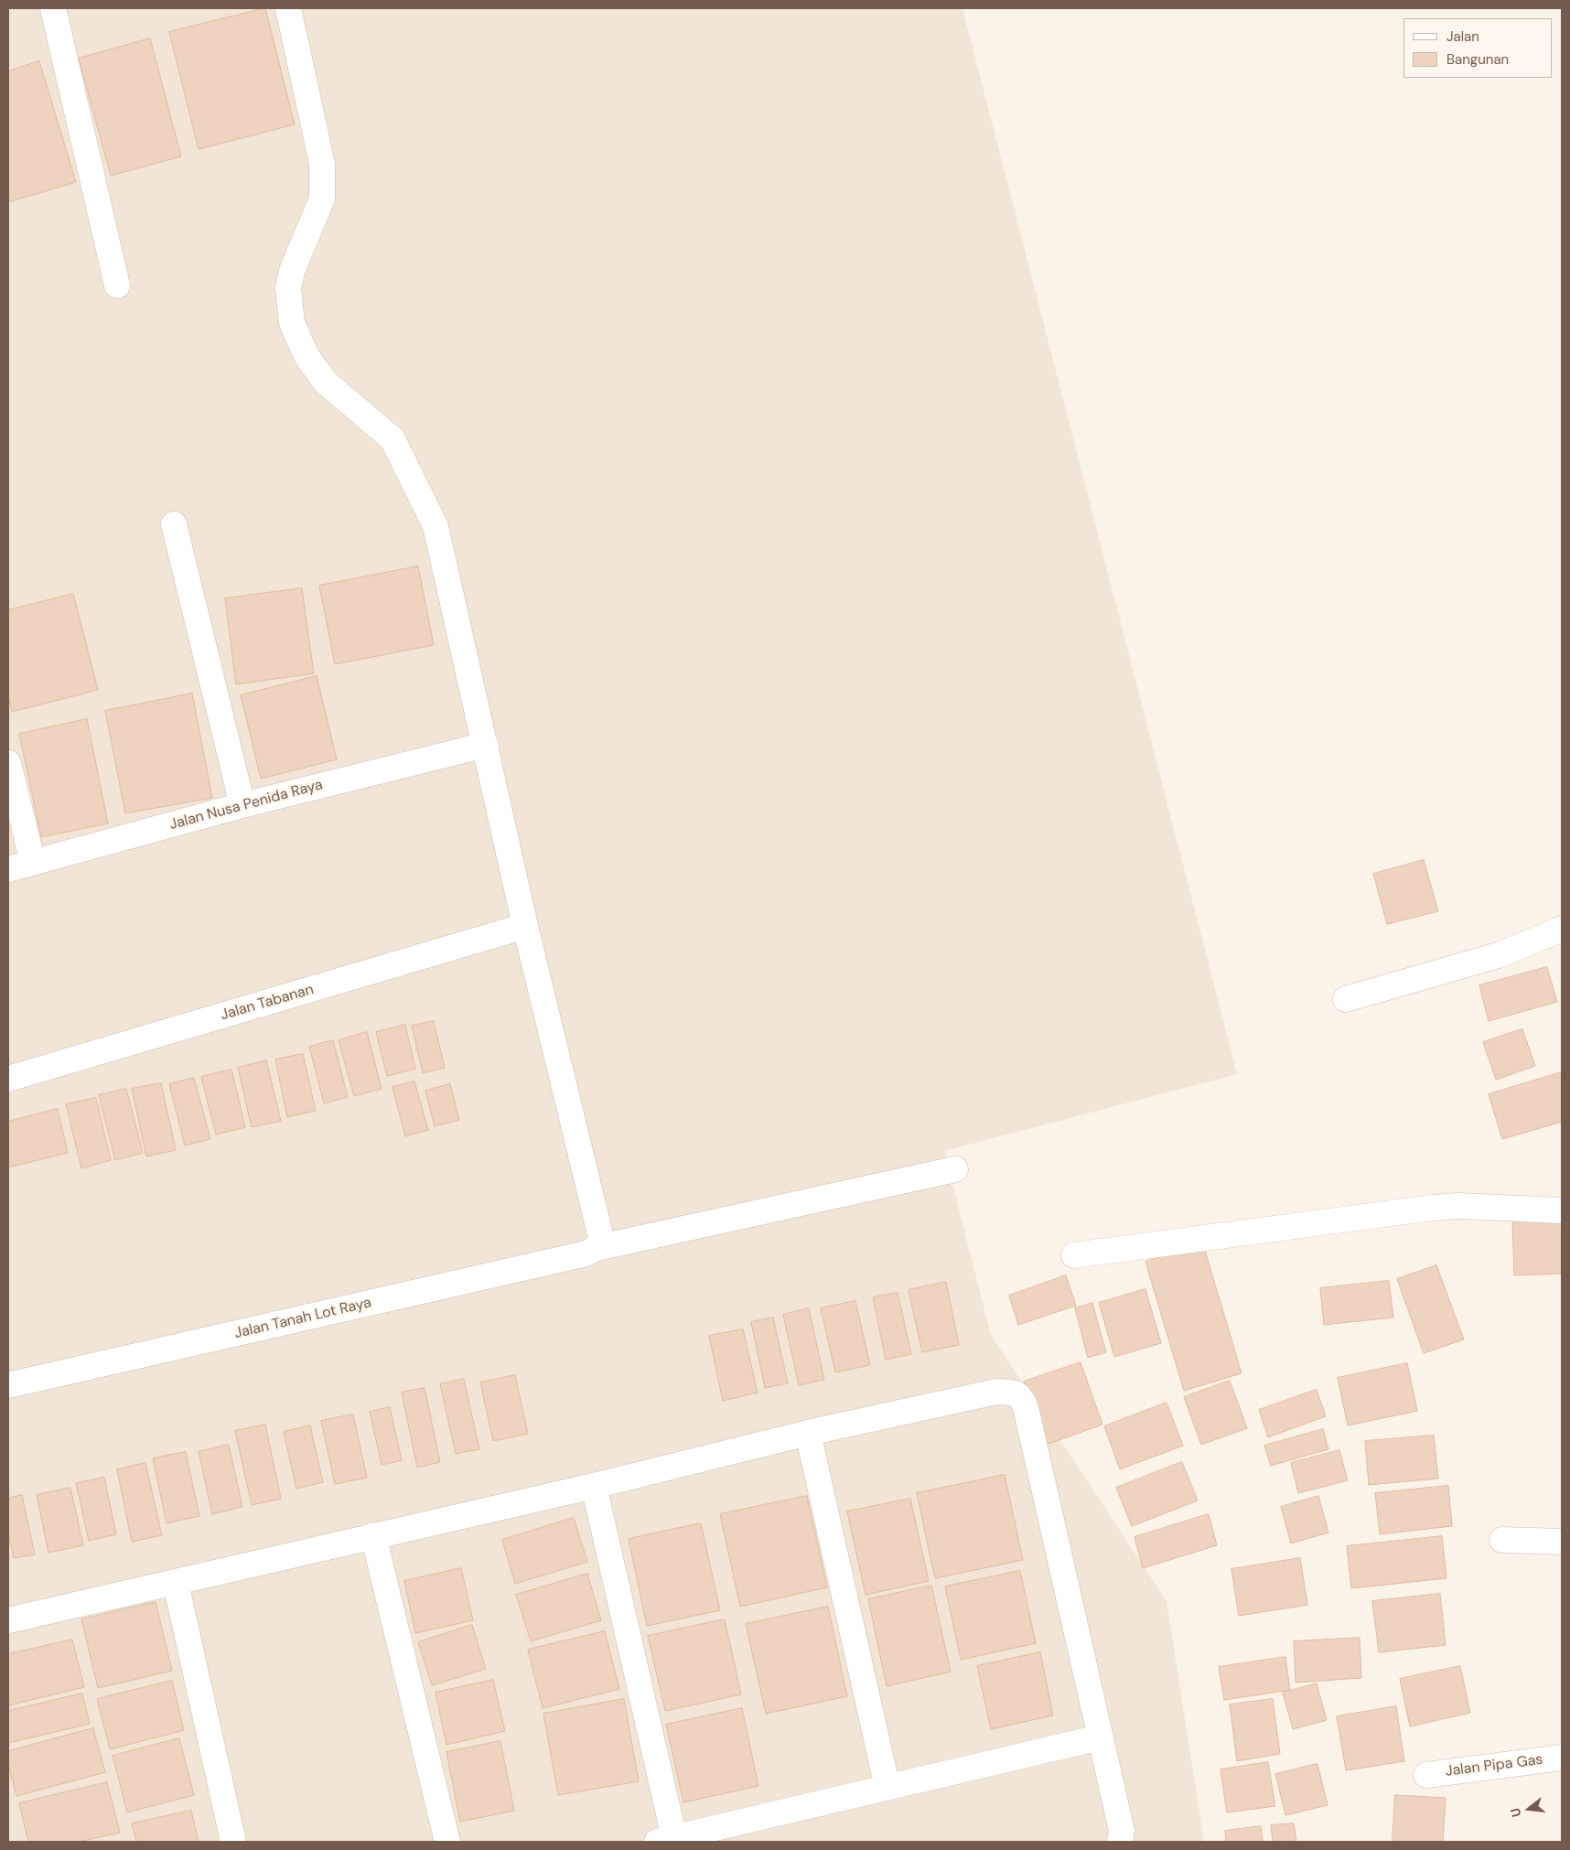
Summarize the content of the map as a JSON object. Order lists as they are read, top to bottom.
{
  "streets": {
    "street": [
      "Jalan Nusa Penida Raya",
      "Jalan Tabanan",
      "Jalan Tanah Lot Raya",
      "Jalan Pipa Gas"
    ]
  },
  "legend": ["Jalan", "Bangunan"],
  "north": "left"
}
